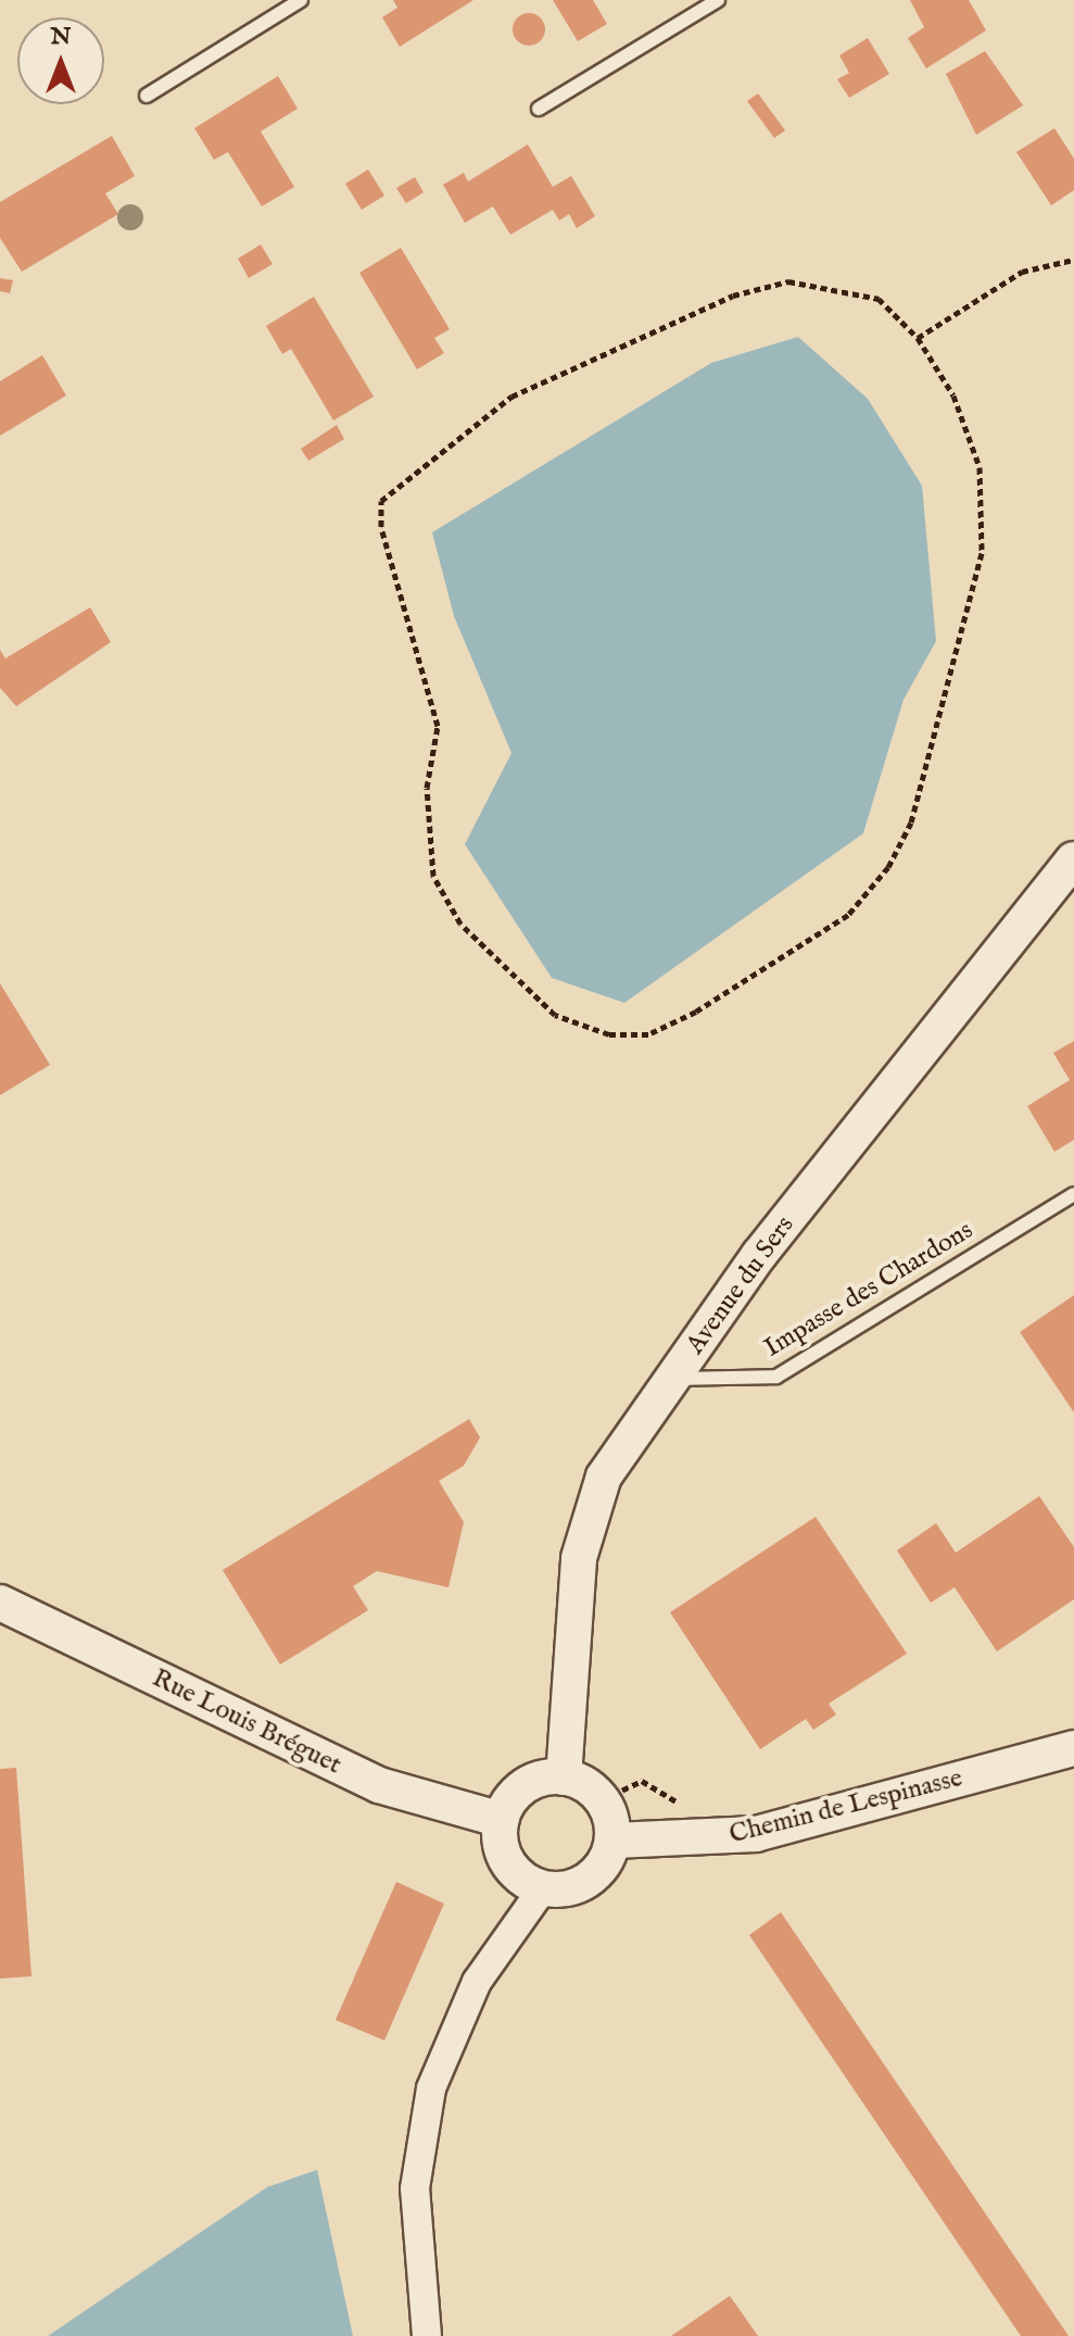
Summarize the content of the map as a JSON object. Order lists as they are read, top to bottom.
{
  "streets": {
    "street": ["Avenue du Sers", "Rue Louis Bréguet", "Chemin de Lespinasse"],
    "lane": ["Impasse des Chardons"]
  },
  "crossings": [
    ["Avenue du Sers", "Impasse des Chardons"],
    ["Avenue du Sers", "Rue Louis Bréguet"],
    ["Avenue du Sers", "Chemin de Lespinasse"],
    ["Rue Louis Bréguet", "Chemin de Lespinasse"]
  ],
  "north": "top"
}
